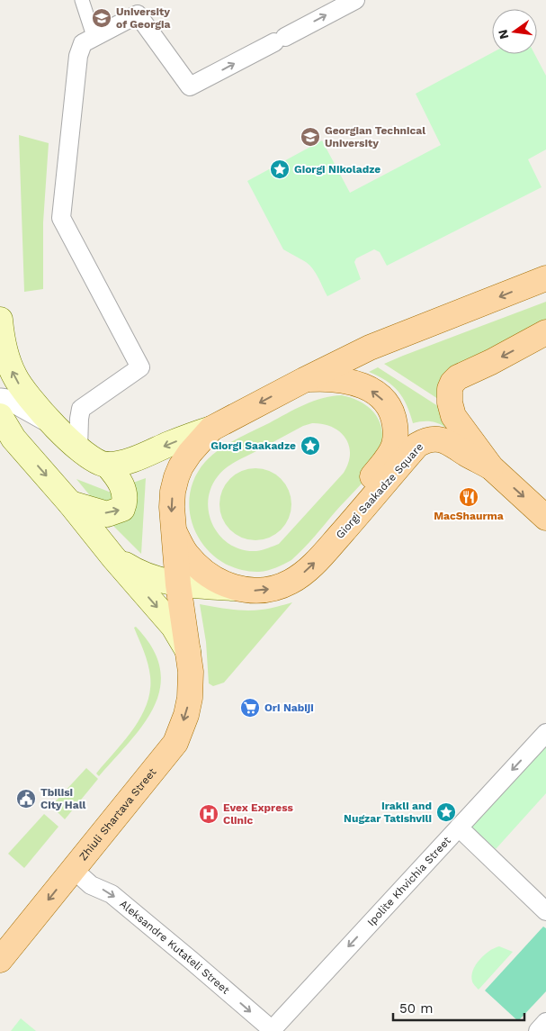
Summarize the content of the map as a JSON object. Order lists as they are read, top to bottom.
{
  "streets": {
    "main road": ["Giorgi Saakadze Square", "Zhiuli Shartava Street"],
    "street": ["Ipolite Khvichia Street", "Aleksandre Kutateli Street"]
  },
  "crossings": [
    ["Giorgi Saakadze Square", "Zhiuli Shartava Street"],
    ["Zhiuli Shartava Street", "Aleksandre Kutateli Street"],
    ["Ipolite Khvichia Street", "Aleksandre Kutateli Street"]
  ],
  "one_way": ["Zhiuli Shartava Street", "Ipolite Khvichia Street", "Aleksandre Kutateli Street"],
  "places": {
    "school or university": ["University of Georgia", "Georgian Technical University"],
    "place": ["Giorgi Nikoladze", "Giorgi Saakadze", "Irakli and Nugzar Tatishvili"],
    "restaurant": ["MacShaurma"],
    "supermarket": ["Ori Nabiji"],
    "public building": ["Tbilisi City Hall"],
    "hospital": ["Evex Express Clinic"]
  },
  "scale_bar": "50 m",
  "north": "left"
}
